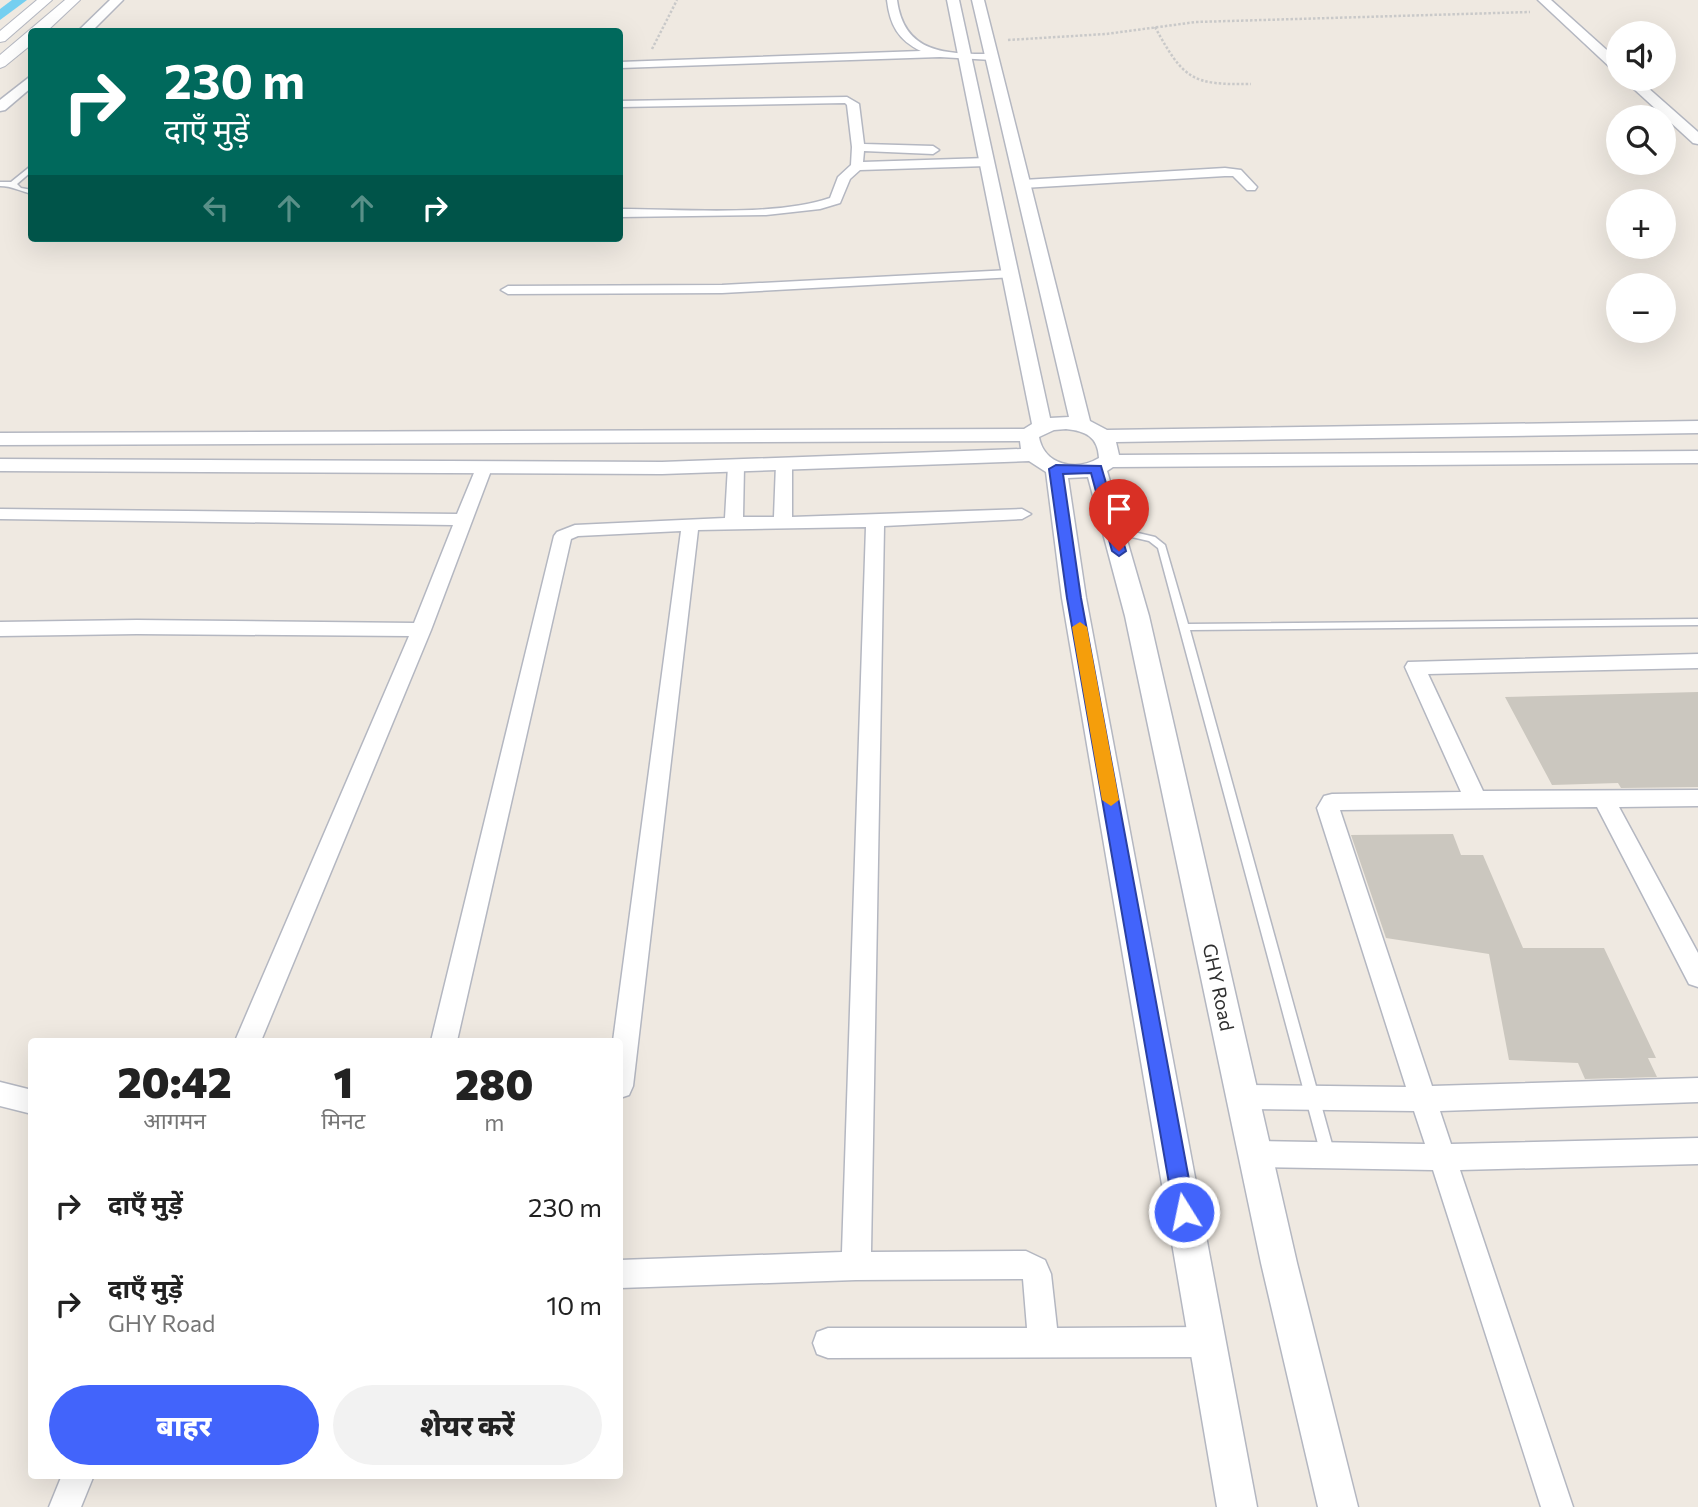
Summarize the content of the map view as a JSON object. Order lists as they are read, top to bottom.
{
  "streets": {
    "street": ["GHY Road"]
  },
  "page": {
    "map_buttons": ["+", "−"],
    "turn": ["230 m", "दाएँ मुड़ें"],
    "eta": [
      "20:42",
      "आगमन",
      "1",
      "मिनट",
      "280",
      "m"
    ],
    "list": [
      {
        "name": "दाएँ मुड़ें",
        "value": "230 m"
      },
      {
        "name": "दाएँ मुड़ें",
        "note": "GHY Road",
        "value": "10 m"
      }
    ],
    "buttons": ["बाहर", "शेयर करें"]
  }
}
